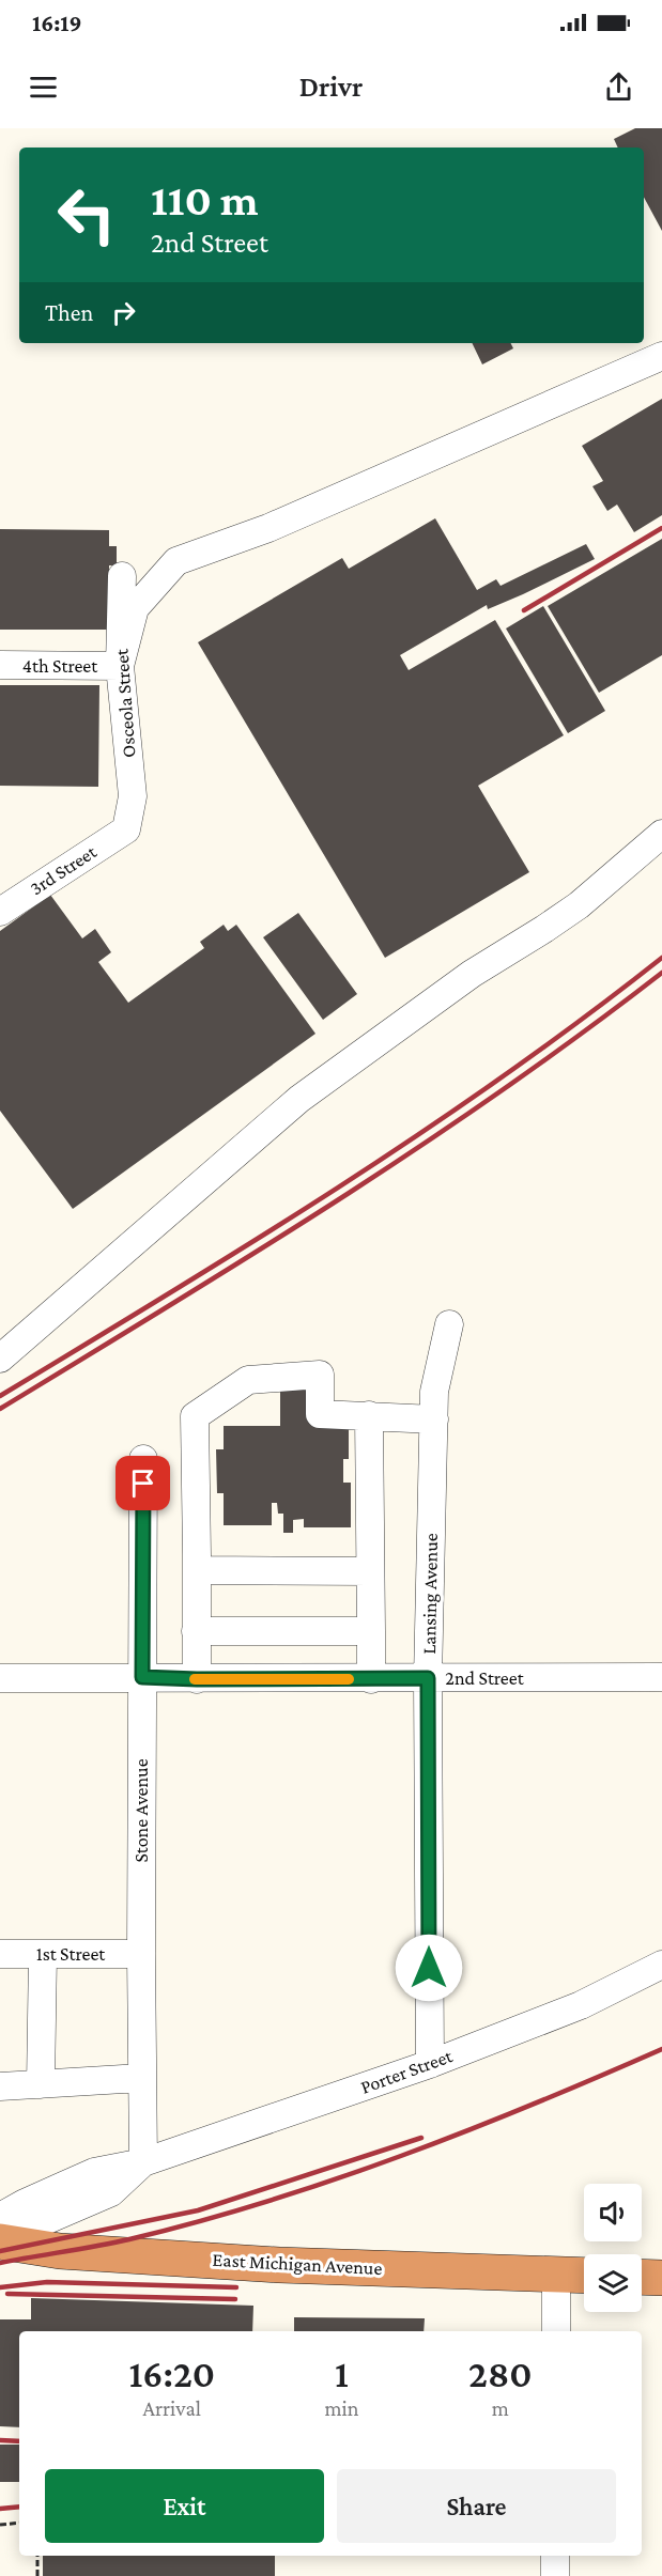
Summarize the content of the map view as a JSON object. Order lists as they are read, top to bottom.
{
  "streets": {
    "highway": ["East Michigan Avenue"],
    "street": [
      "4th Street",
      "Osceola Street",
      "3rd Street",
      "Lansing Avenue",
      "2nd Street",
      "Stone Avenue",
      "1st Street",
      "Porter Street"
    ]
  },
  "crossings": [
    ["4th Street", "Osceola Street"],
    ["Osceola Street", "3rd Street"],
    ["Lansing Avenue", "2nd Street"],
    ["Lansing Avenue", "Porter Street"],
    ["2nd Street", "Stone Avenue"],
    ["Stone Avenue", "1st Street"],
    ["Stone Avenue", "Porter Street"]
  ],
  "page": {
    "status": "16:19",
    "header": "Drivr",
    "turn": ["110 m", "2nd Street"],
    "then": "Then",
    "eta": [
      "16:20",
      "Arrival",
      "1",
      "min",
      "280",
      "m"
    ],
    "buttons": ["Exit", "Share"]
  }
}
